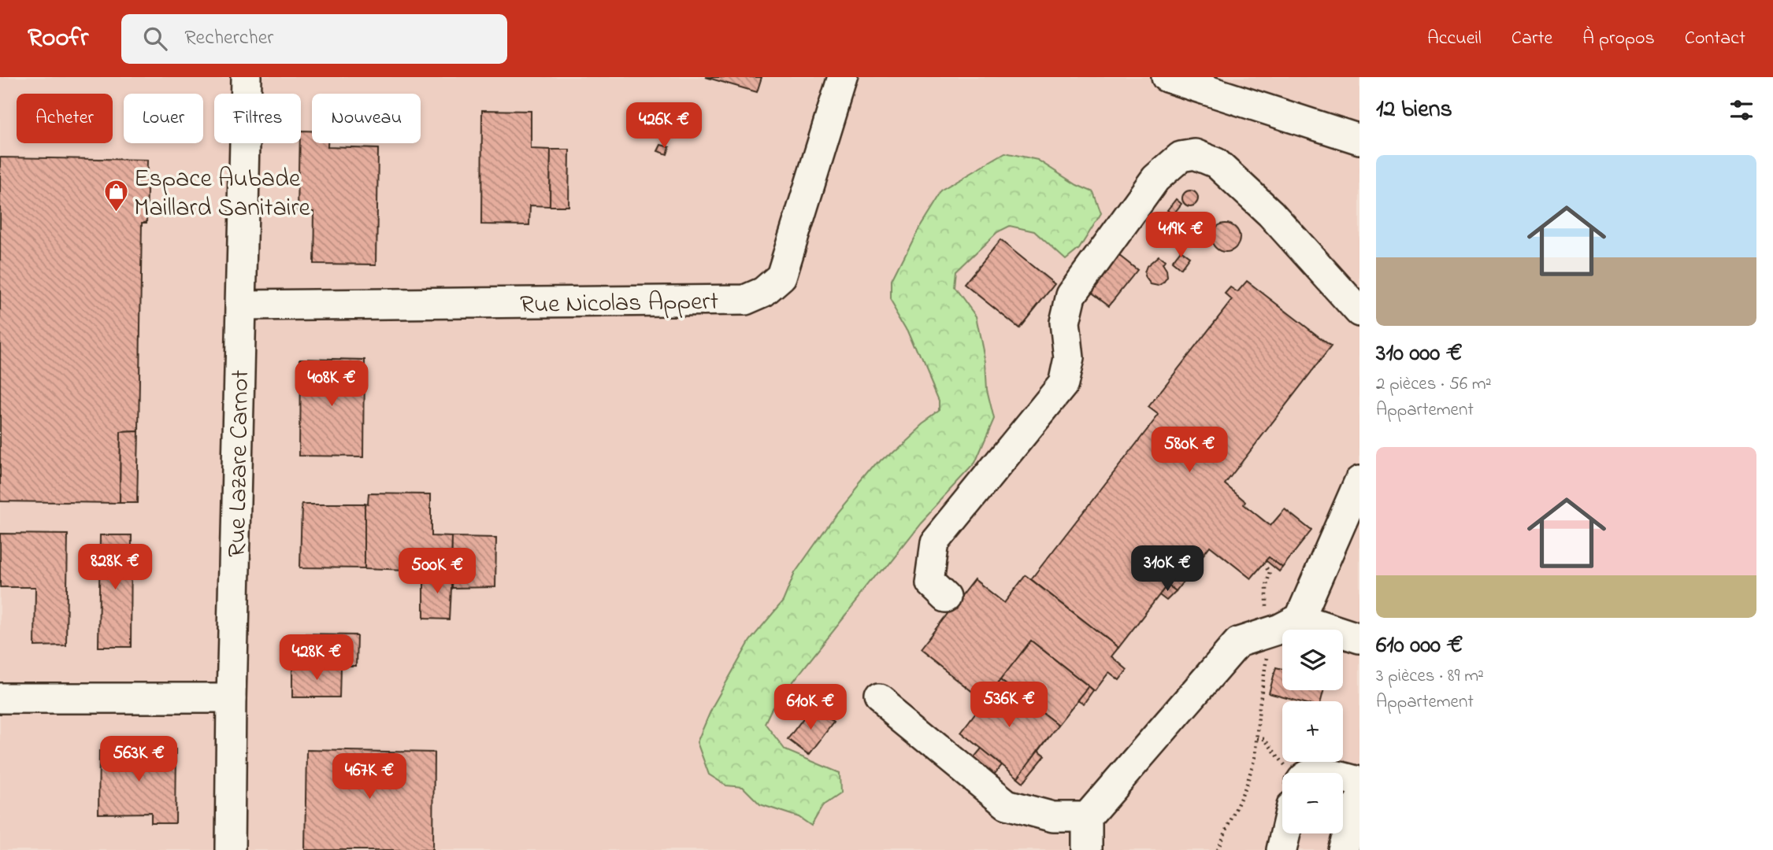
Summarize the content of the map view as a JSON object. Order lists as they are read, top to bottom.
{
  "streets": {
    "street": ["Rue Nicolas Appert", "Rue Lazare Carnot"]
  },
  "crossings": [
    ["Rue Nicolas Appert", "Rue Lazare Carnot"]
  ],
  "places": {
    "shop": ["Espace Aubade Maillard Sanitaire"]
  },
  "page": {
    "header": "Roofr",
    "search": "Rechercher",
    "nav": [
      "Accueil",
      "Carte",
      "À propos",
      "Contact"
    ],
    "heading": "12 biens",
    "chip": [
      "Acheter",
      "Louer",
      "Filtres",
      "Nouveau"
    ],
    "price": [
      "426K €",
      "419K €",
      "408K €",
      "580K €",
      "828K €",
      "310K €",
      "500K €",
      "428K €",
      "536K €",
      "610K €",
      "563K €",
      "467K €"
    ],
    "list": [
      {
        "name": "310 000 €",
        "note": "2 pièces · 56 m² · Appartement"
      },
      {
        "name": "610 000 €",
        "note": "3 pièces · 89 m² · Appartement"
      }
    ],
    "map_buttons": ["+", "−"]
  }
}
